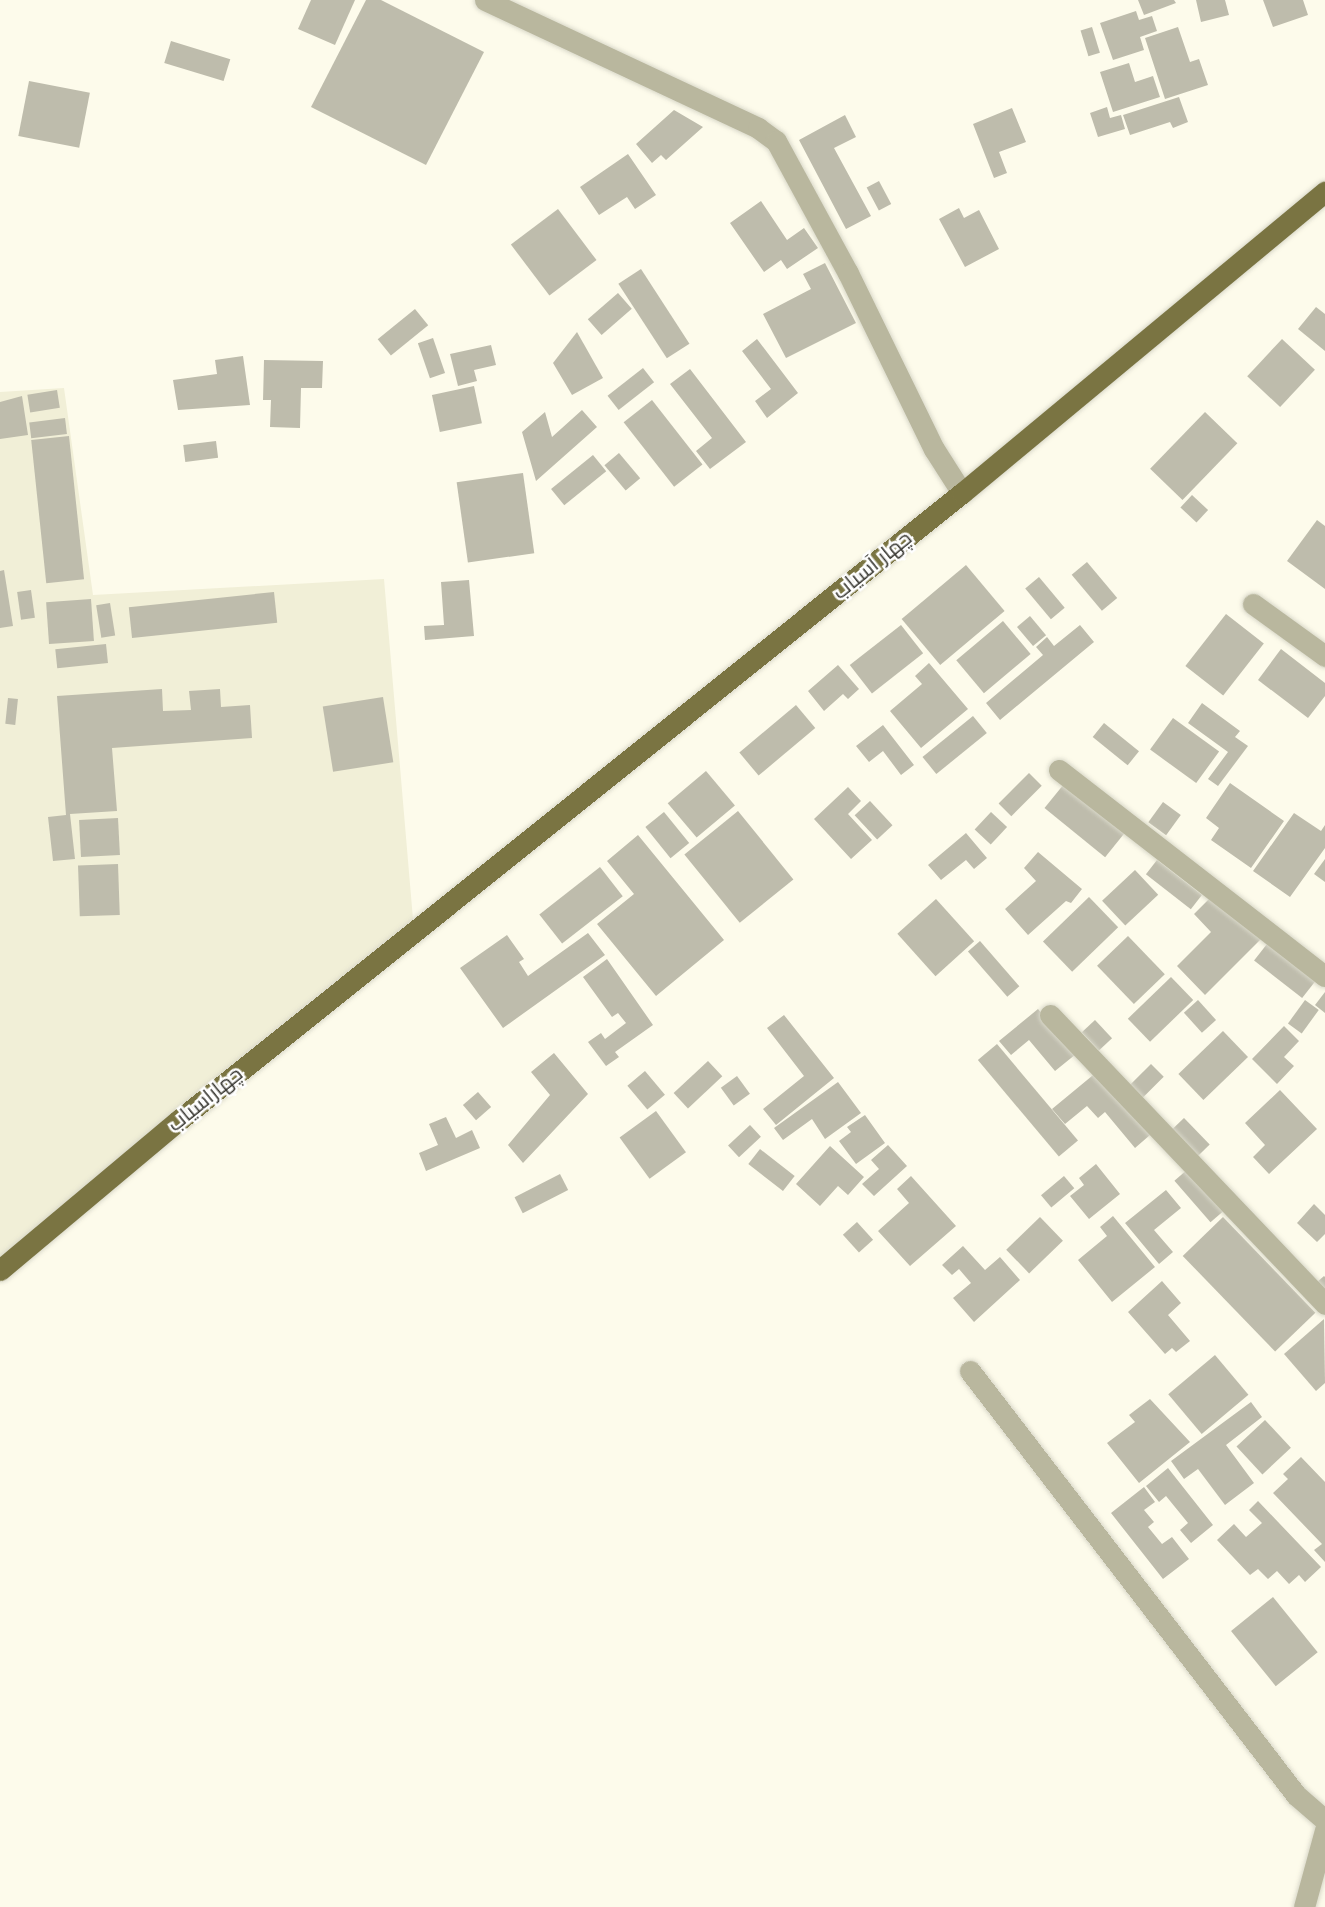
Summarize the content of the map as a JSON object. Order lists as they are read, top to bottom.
{
  "streets": {
    "highway": ["چهار آسیاب", "چهاراسیاب"]
  },
  "crossings": [
    ["چهار آسیاب", "چهاراسیاب"]
  ]
}
